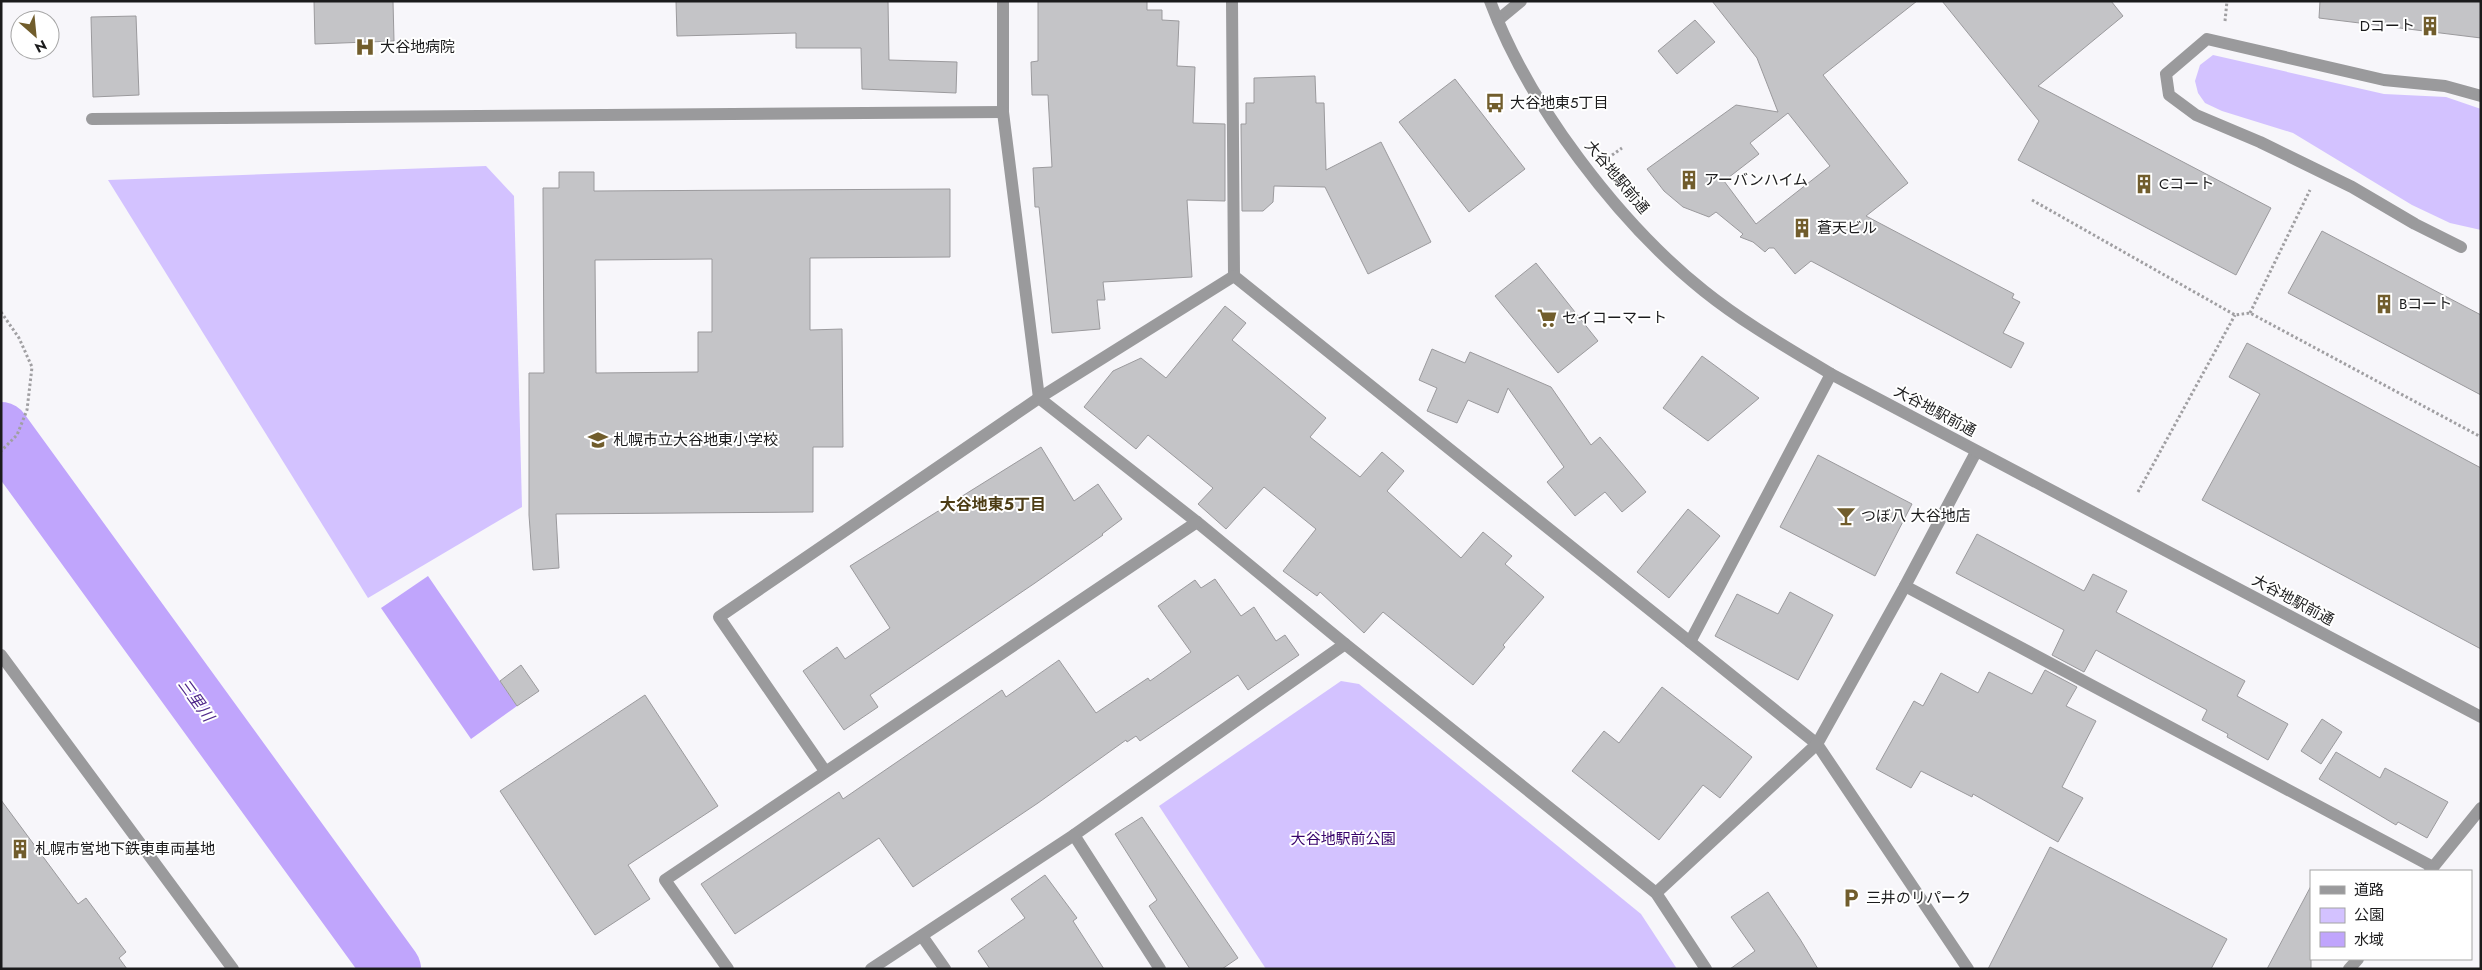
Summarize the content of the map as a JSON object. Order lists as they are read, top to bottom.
{
  "streets": {
    "street": ["大谷地駅前通"]
  },
  "districts": ["大谷地東5丁目"],
  "water": ["三里川"],
  "parks": ["大谷地駅前公園"],
  "places": {
    "building": [
      "Dコート",
      "アーバンハイム",
      "Cコート",
      "蒼天ビル",
      "Bコート",
      "札幌市営地下鉄東車両基地"
    ],
    "hospital": ["大谷地病院"],
    "bus stop": ["大谷地東5丁目"],
    "supermarket": ["セイコーマート"],
    "school or university": ["札幌市立大谷地東小学校"],
    "bar": ["つぼ八 大谷地店"],
    "parking": ["三井のリパーク"]
  },
  "legend": ["道路", "公園", "水域"],
  "north": "bottom right"
}
